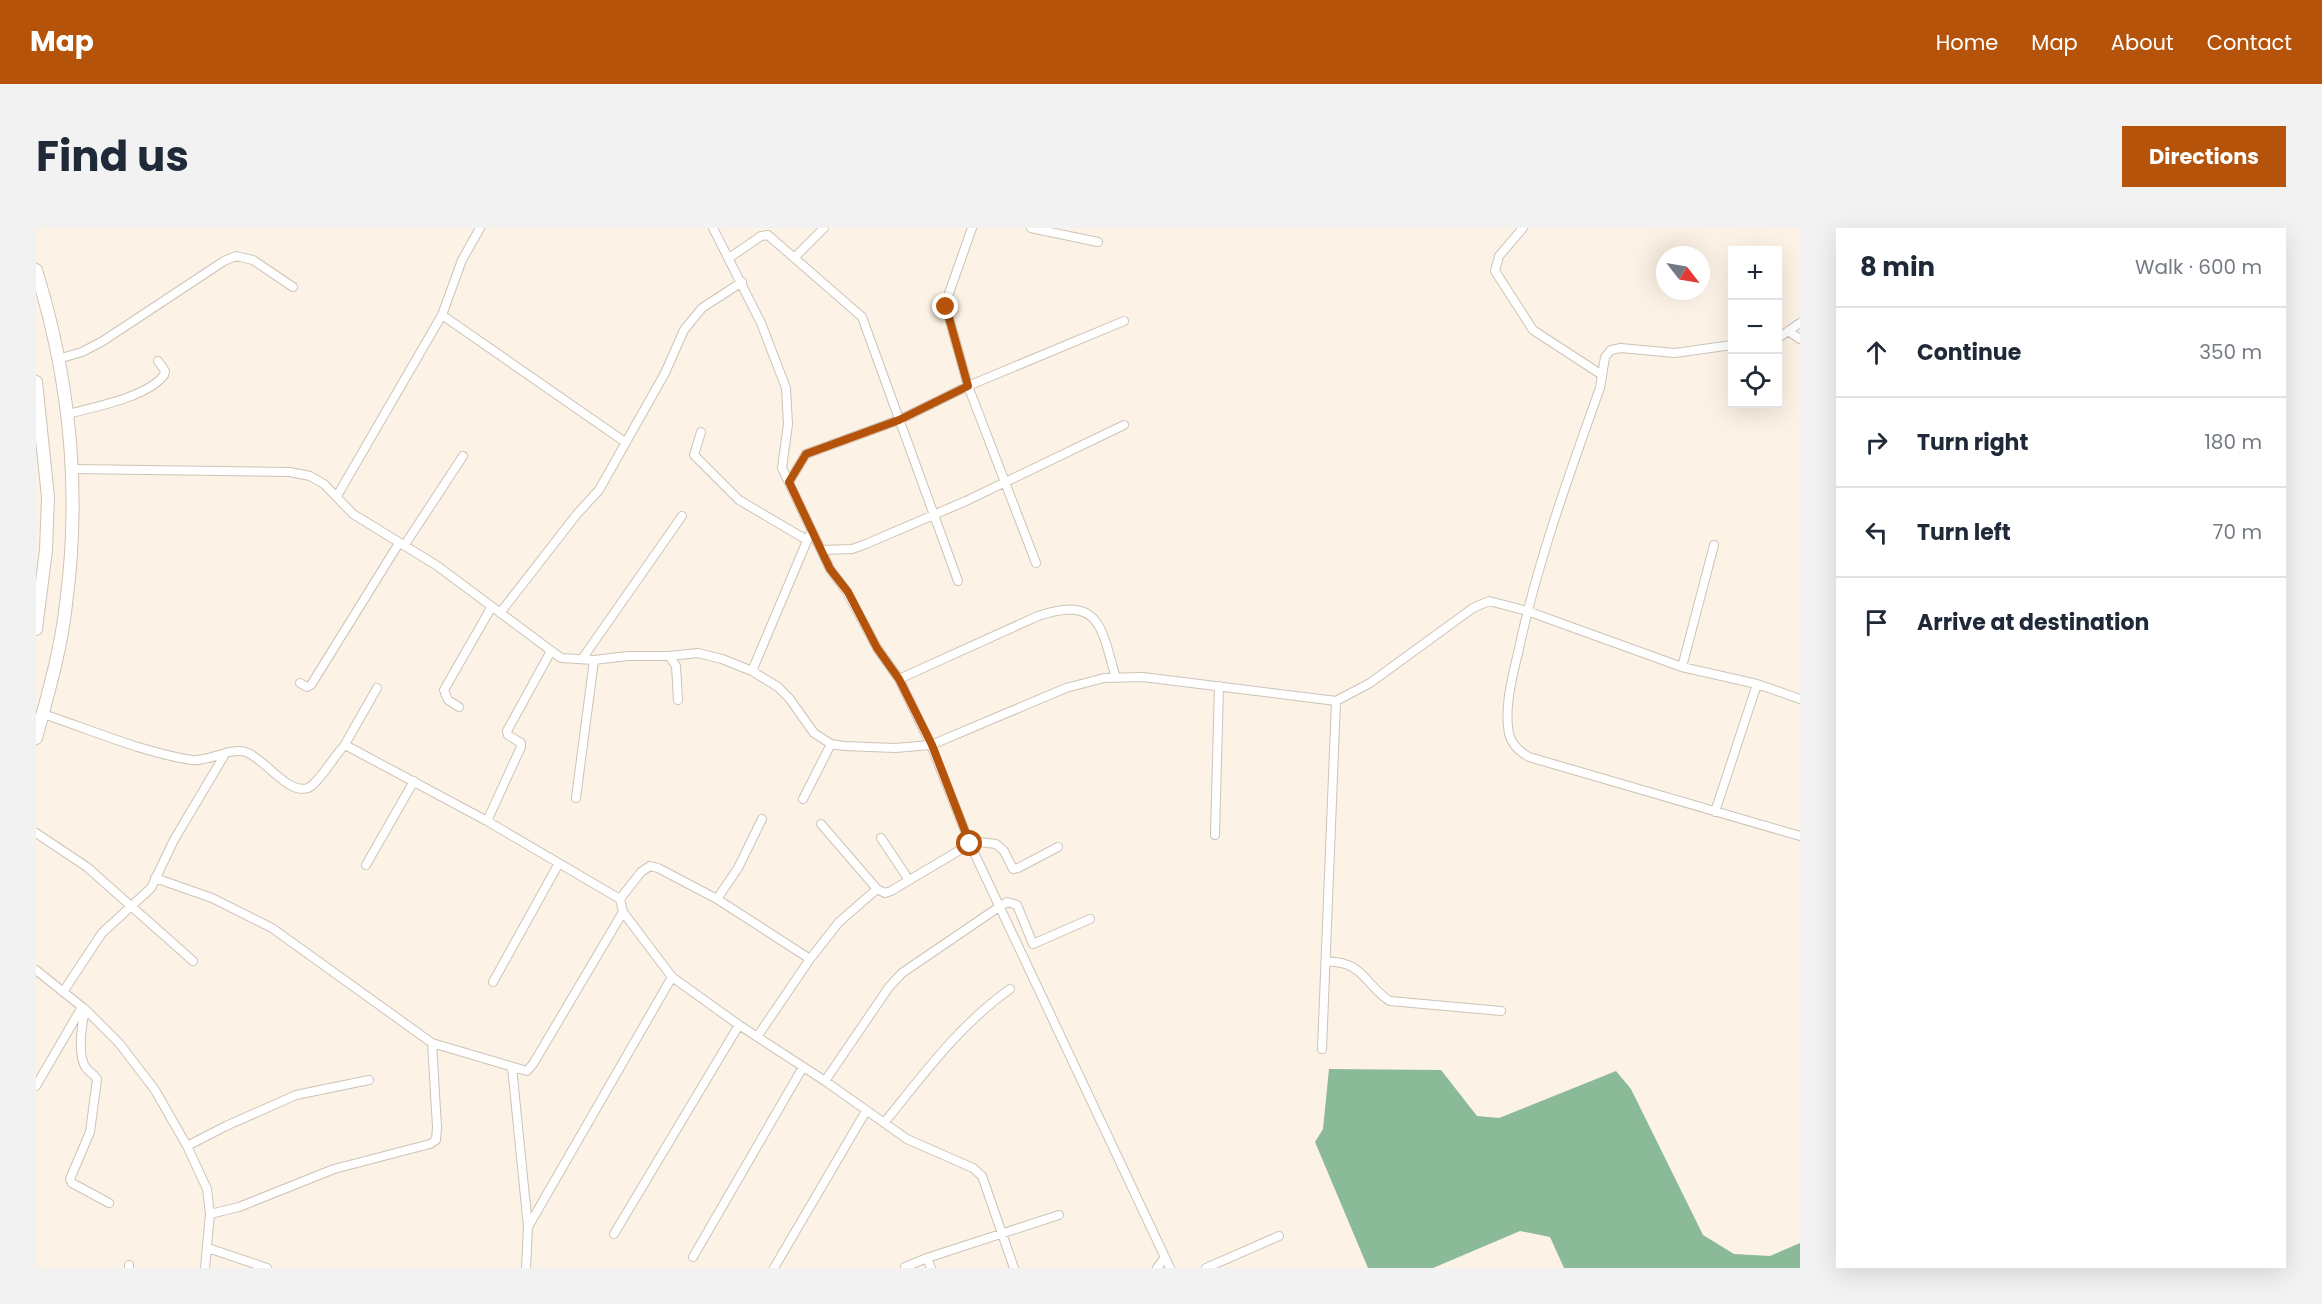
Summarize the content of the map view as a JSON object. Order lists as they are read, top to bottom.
{
  "north": "bottom right",
  "page": {
    "header": "Map",
    "nav": [
      "Home",
      "Map",
      "About",
      "Contact"
    ],
    "title": "Find us",
    "buttons": "Directions",
    "heading": ["8 min", "Walk · 600 m"],
    "map_buttons": ["+", "−"],
    "list": [
      ["Continue", "350 m"],
      ["Turn right", "180 m"],
      ["Turn left", "70 m"],
      "Arrive at destination"
    ]
  }
}
